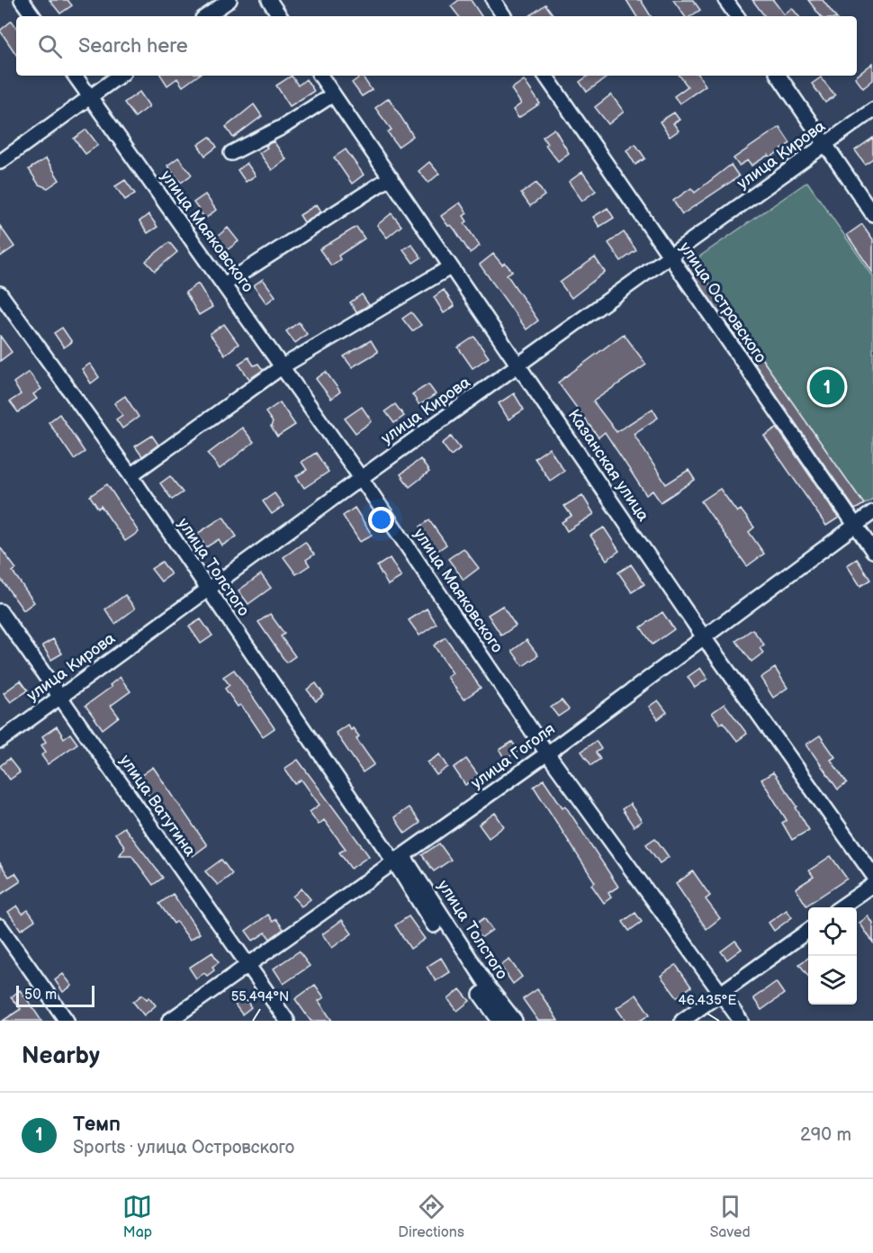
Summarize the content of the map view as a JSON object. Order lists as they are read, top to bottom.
{
  "streets": {
    "street": [
      "улица Кирова",
      "улица Маяковского",
      "улица Островского",
      "Казанская улица",
      "улица Толстого",
      "улица Гоголя",
      "улица Ватутина"
    ]
  },
  "crossings": [
    ["улица Кирова", "улица Маяковского"],
    ["улица Кирова", "улица Островского"],
    ["улица Кирова", "Казанская улица"],
    ["улица Кирова", "улица Толстого"],
    ["улица Кирова", "улица Ватутина"],
    ["улица Маяковского", "улица Гоголя"],
    ["улица Островского", "улица Гоголя"],
    ["Казанская улица", "улица Гоголя"],
    ["улица Толстого", "улица Гоголя"],
    ["улица Гоголя", "улица Ватутина"]
  ],
  "scale_bar": "50 m",
  "page": {
    "search": "Search here",
    "pins": "1",
    "scale": "50 m",
    "heading": "Nearby",
    "list": [
      {
        "mark": "1",
        "name": "Темп",
        "note": "Sports · улица Островского",
        "value": "290 m"
      }
    ],
    "nav": ["Map", "Directions", "Saved"]
  },
  "coordinates": ["55.494°N", "46.435°E"]
}
